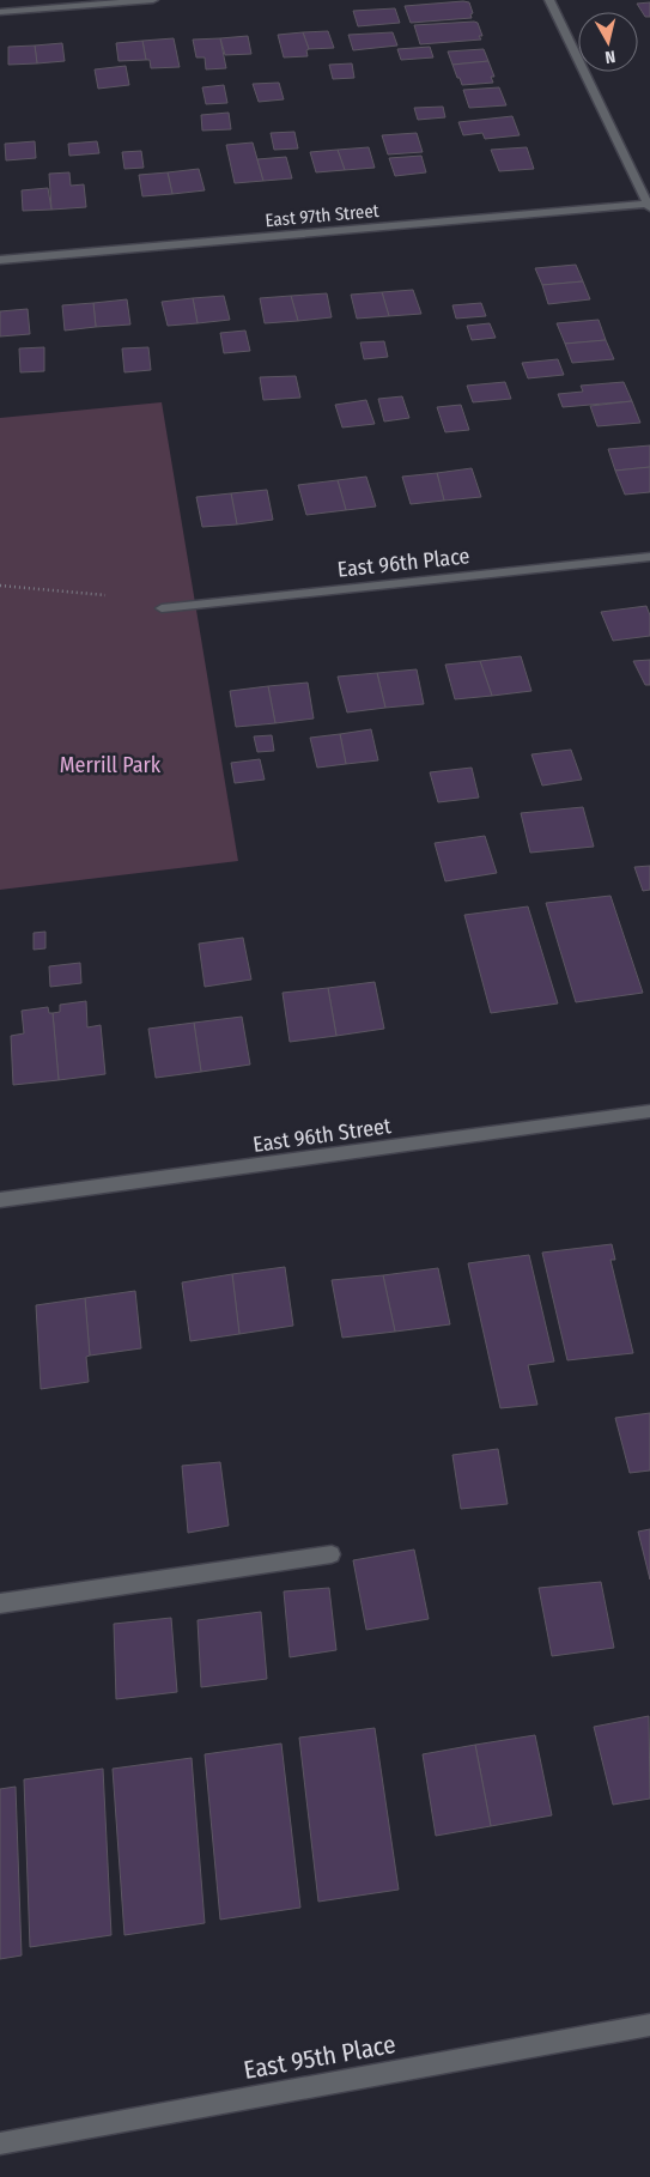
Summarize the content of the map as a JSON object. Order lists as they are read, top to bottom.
{
  "streets": {
    "street": [
      "East 97th Street",
      "East 96th Place",
      "East 96th Street",
      "East 95th Place"
    ]
  },
  "parks": ["Merrill Park"],
  "north": "bottom"
}
